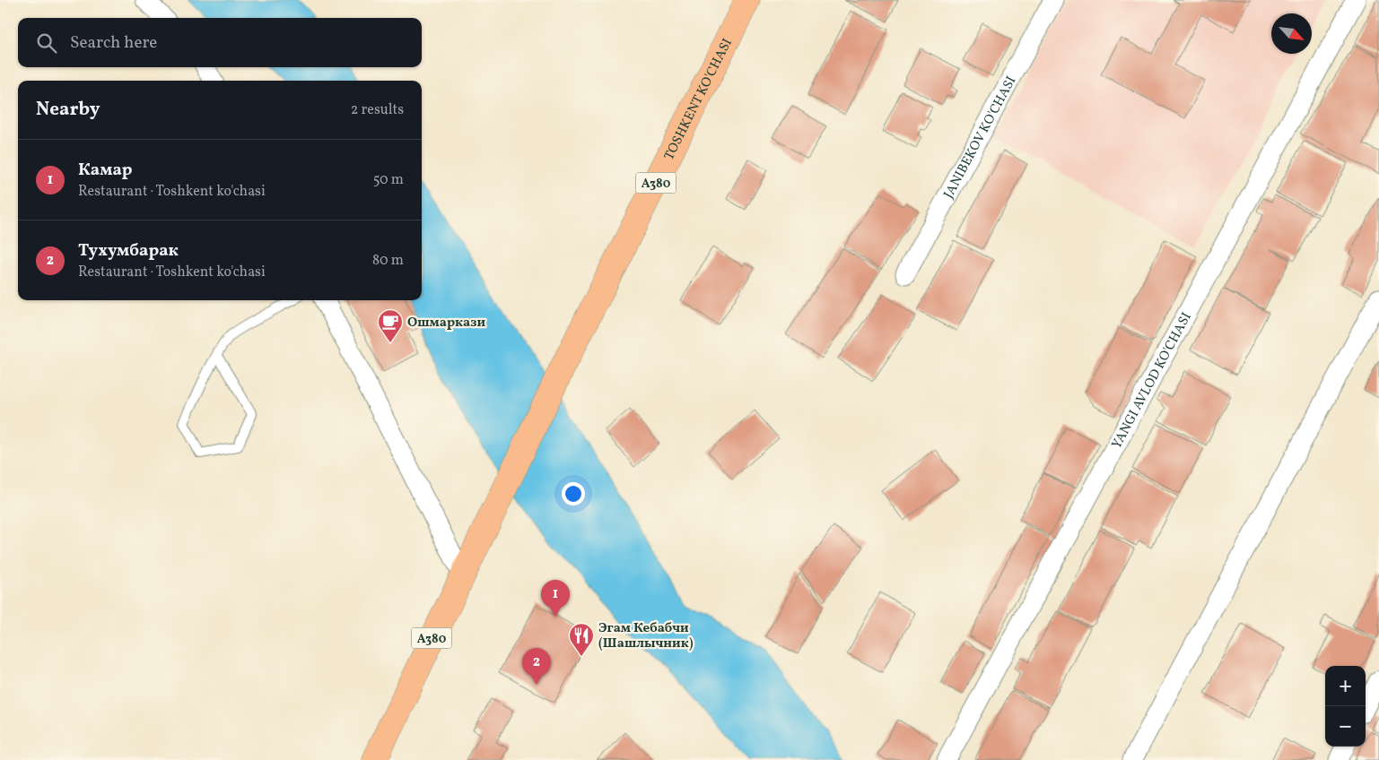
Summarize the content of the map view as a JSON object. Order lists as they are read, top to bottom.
{
  "streets": {
    "highway": ["TOSHKENT KO'CHASI", "A380"],
    "street": ["JANIBEKOV KO'CHASI", "YANGI AVLOD KO'CHASI"]
  },
  "crossings": [
    ["TOSHKENT KO'CHASI", "A380"]
  ],
  "places": {
    "cafe": ["Ошмаркази"],
    "restaurant": ["Эгам Кебабчи (Шашлычник)"]
  },
  "north": "bottom right",
  "page": {
    "search": "Search here",
    "heading": ["Nearby", "2 results"],
    "list": [
      {
        "mark": "1",
        "name": "Камар",
        "note": "Restaurant · Toshkent ko'chasi",
        "value": "50 m"
      },
      {
        "mark": "2",
        "name": "Тухумбарак",
        "note": "Restaurant · Toshkent ko'chasi",
        "value": "80 m"
      }
    ],
    "pins": ["1", "2"],
    "map_buttons": ["+", "−"]
  }
}
